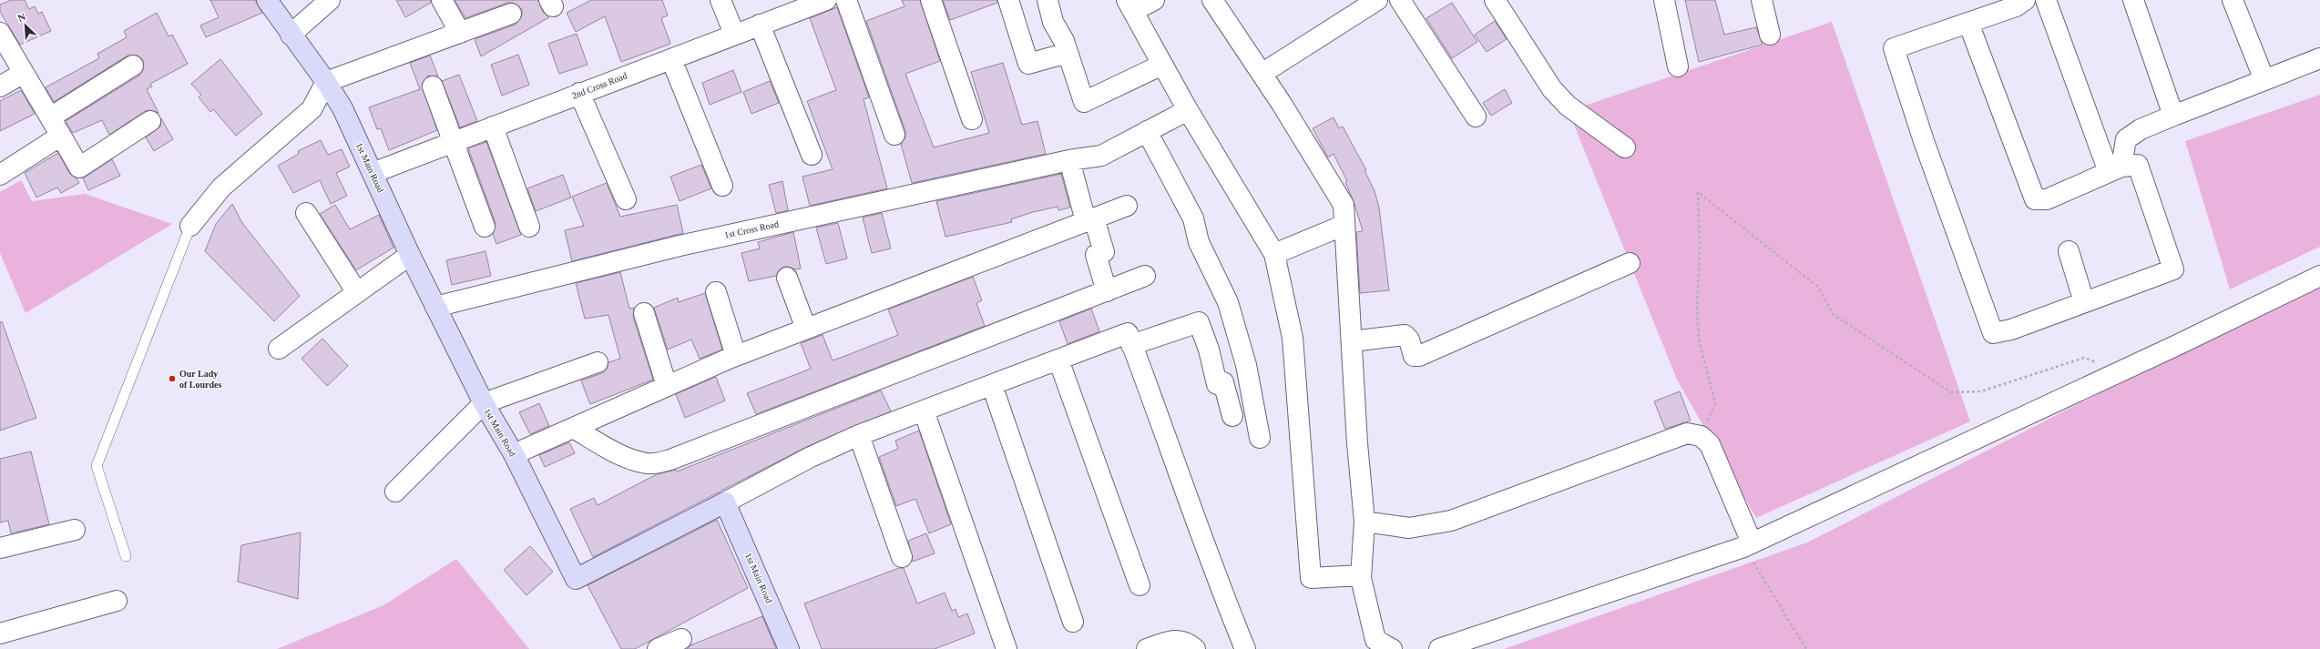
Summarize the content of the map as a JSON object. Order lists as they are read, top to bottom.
{
  "streets": {
    "street": ["2nd Cross Road", "1st Main Road", "1st Cross Road"]
  },
  "crossings": [
    ["2nd Cross Road", "1st Main Road"],
    ["1st Main Road", "1st Cross Road"]
  ],
  "places": ["Our Lady of Lourdes"],
  "north": "top left"
}
